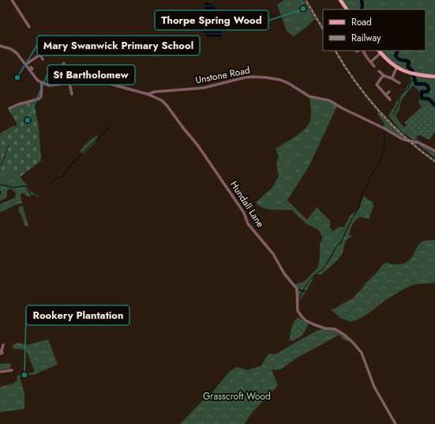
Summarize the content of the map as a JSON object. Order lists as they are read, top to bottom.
{
  "streets": {
    "street": ["Unstone Road", "Hundall Lane"]
  },
  "crossings": [
    ["Unstone Road", "Hundall Lane"]
  ],
  "parks": ["Grasscroft Wood"],
  "places": [
    "Thorpe Spring Wood",
    "Mary Swanwick Primary School",
    "St Bartholomew",
    "Rookery Plantation"
  ],
  "legend": ["Road", "Railway"]
}
